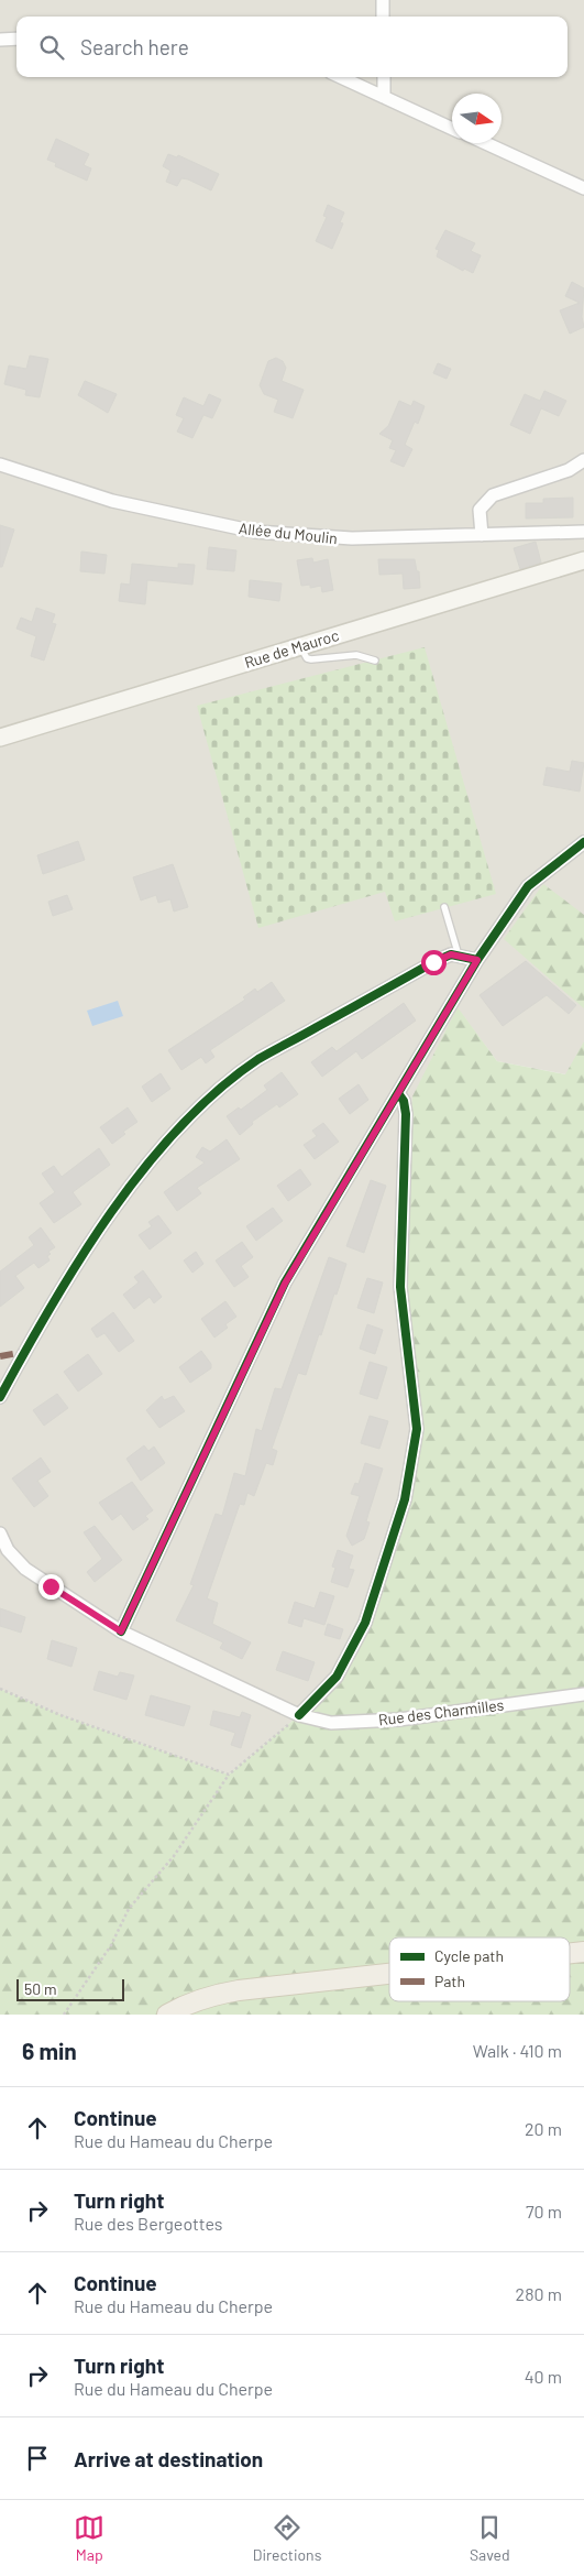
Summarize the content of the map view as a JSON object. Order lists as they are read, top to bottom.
{
  "streets": {
    "street": ["Allée du Moulin", "Rue de Mauroc", "Rue des Charmilles"]
  },
  "legend": ["Cycle path", "Path"],
  "scale_bar": "50 m",
  "north": "right",
  "page": {
    "search": "Search here",
    "scale": "50 m",
    "heading": ["6 min", "Walk · 410 m"],
    "list": [
      ["Continue", "Rue du Hameau du Cherpe", "20 m"],
      ["Turn right", "Rue des Bergeottes", "70 m"],
      ["Continue", "Rue du Hameau du Cherpe", "280 m"],
      ["Turn right", "Rue du Hameau du Cherpe", "40 m"],
      "Arrive at destination"
    ],
    "nav": ["Map", "Directions", "Saved"]
  }
}
